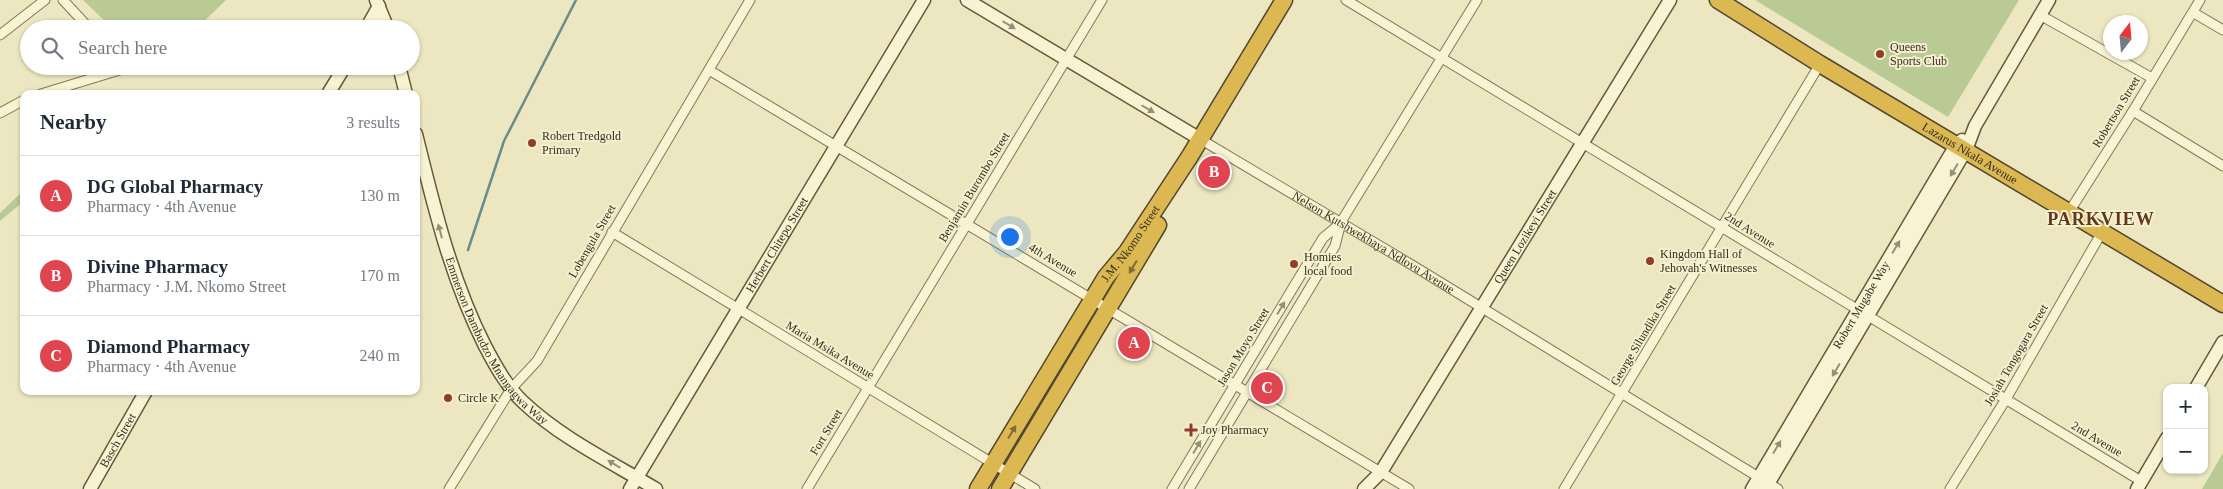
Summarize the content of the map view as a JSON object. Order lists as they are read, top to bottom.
{
  "streets": {
    "highway": ["Lazarus Nkala Avenue", "J.M. Nkomo Street"],
    "street": [
      "Robertson Street",
      "Benjamin Burombo Street",
      "2nd Avenue",
      "Queen Lozikeyi Street",
      "Lobengula Street",
      "Nelson Kutshwekhaya Ndlovu Avenue",
      "Herbert Chitepo Street",
      "4th Avenue",
      "Robert Mugabe Way",
      "George Silundika Street",
      "Emmerson Dambudzo Mnangagwa Way",
      "Jason Moyo Street",
      "Maria Msika Avenue",
      "Josiah Tongogara Street",
      "Fort Street",
      "Basch Street"
    ]
  },
  "crossings": [
    ["Robertson Street", "Lazarus Nkala Avenue"],
    ["Lazarus Nkala Avenue", "Robert Mugabe Way"],
    ["Lazarus Nkala Avenue", "George Silundika Street"],
    ["Lazarus Nkala Avenue", "Josiah Tongogara Street"],
    ["Benjamin Burombo Street", "Nelson Kutshwekhaya Ndlovu Avenue"],
    ["Benjamin Burombo Street", "4th Avenue"],
    ["Benjamin Burombo Street", "Maria Msika Avenue"],
    ["Benjamin Burombo Street", "Fort Street"],
    ["2nd Avenue", "Queen Lozikeyi Street"],
    ["2nd Avenue", "Robert Mugabe Way"],
    ["2nd Avenue", "George Silundika Street"],
    ["2nd Avenue", "Jason Moyo Street"],
    ["2nd Avenue", "Josiah Tongogara Street"],
    ["Queen Lozikeyi Street", "Nelson Kutshwekhaya Ndlovu Avenue"],
    ["Queen Lozikeyi Street", "4th Avenue"],
    ["Lobengula Street", "4th Avenue"],
    ["Lobengula Street", "Emmerson Dambudzo Mnangagwa Way"],
    ["Lobengula Street", "Maria Msika Avenue"],
    ["Nelson Kutshwekhaya Ndlovu Avenue", "J.M. Nkomo Street"],
    ["Nelson Kutshwekhaya Ndlovu Avenue", "Robert Mugabe Way"],
    ["Nelson Kutshwekhaya Ndlovu Avenue", "George Silundika Street"],
    ["Nelson Kutshwekhaya Ndlovu Avenue", "Jason Moyo Street"],
    ["J.M. Nkomo Street", "4th Avenue"],
    ["J.M. Nkomo Street", "Maria Msika Avenue"],
    ["Herbert Chitepo Street", "4th Avenue"],
    ["Herbert Chitepo Street", "Emmerson Dambudzo Mnangagwa Way"],
    ["Herbert Chitepo Street", "Maria Msika Avenue"],
    ["4th Avenue", "Jason Moyo Street"],
    ["Maria Msika Avenue", "Fort Street"]
  ],
  "one_way": ["Emmerson Dambudzo Mnangagwa Way"],
  "districts": ["PARKVIEW"],
  "places": {
    "other": [
      "Queens Sports Club",
      "Robert Tredgold Primary",
      "Kingdom Hall of Jehovah's Witnesses",
      "Homies local food",
      "Circle K"
    ],
    "health": ["Joy Pharmacy"]
  },
  "north": "top",
  "page": {
    "search": "Search here",
    "heading": ["Nearby", "3 results"],
    "pins": ["B", "A", "C"],
    "list": [
      {
        "mark": "A",
        "name": "DG Global Pharmacy",
        "note": "Pharmacy · 4th Avenue",
        "value": "130 m"
      },
      {
        "mark": "B",
        "name": "Divine Pharmacy",
        "note": "Pharmacy · J.M. Nkomo Street",
        "value": "170 m"
      },
      {
        "mark": "C",
        "name": "Diamond Pharmacy",
        "note": "Pharmacy · 4th Avenue",
        "value": "240 m"
      }
    ],
    "map_buttons": ["+", "−"]
  }
}
